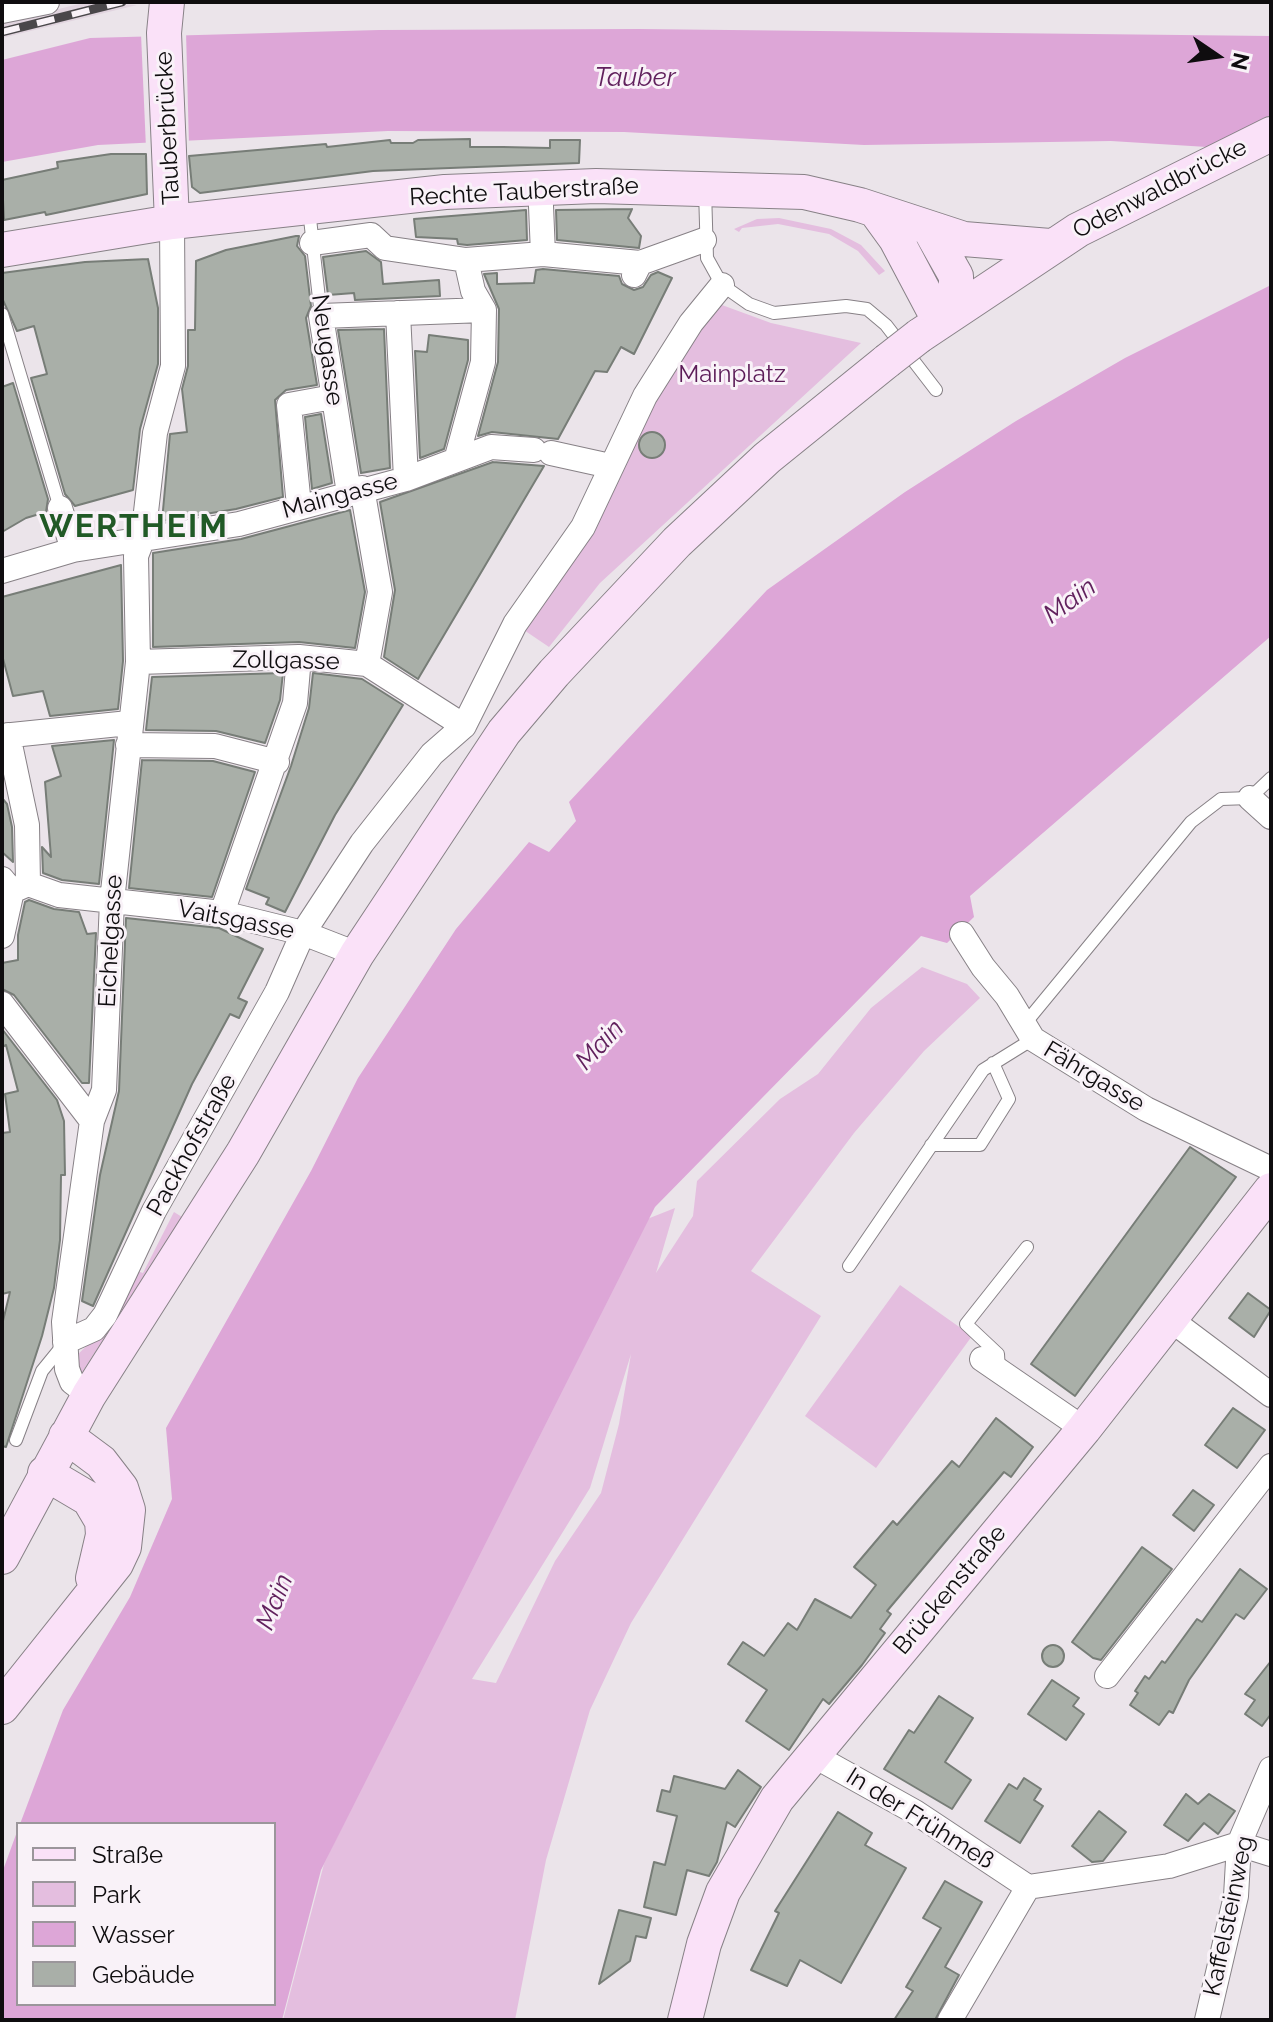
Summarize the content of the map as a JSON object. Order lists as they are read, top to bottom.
{
  "streets": {
    "main road": [
      "Tauberbrücke",
      "Odenwaldbrücke",
      "Rechte Tauberstraße",
      "Brückenstraße"
    ],
    "street": [
      "Neugasse",
      "Maingasse",
      "Zollgasse",
      "Vaitsgasse",
      "Eichelgasse",
      "Fährgasse",
      "Packhofstraße",
      "In der Frühmeß",
      "Kaffelsteinweg"
    ]
  },
  "crossings": [
    ["Tauberbrücke", "Rechte Tauberstraße"],
    ["Tauberbrücke", "Eichelgasse"],
    ["Odenwaldbrücke", "Rechte Tauberstraße"],
    ["Odenwaldbrücke", "Vaitsgasse"],
    ["Odenwaldbrücke", "Eichelgasse"],
    ["Rechte Tauberstraße", "Neugasse"],
    ["Rechte Tauberstraße", "Eichelgasse"],
    ["Neugasse", "Maingasse"],
    ["Neugasse", "Zollgasse"],
    ["Maingasse", "Eichelgasse"],
    ["Zollgasse", "Eichelgasse"],
    ["Vaitsgasse", "Eichelgasse"],
    ["Vaitsgasse", "Packhofstraße"],
    ["Eichelgasse", "Packhofstraße"],
    ["Brückenstraße", "In der Frühmeß"]
  ],
  "districts": ["WERTHEIM"],
  "water": ["Tauber", "Main"],
  "parks": ["Mainplatz"],
  "legend": [
    "Straße",
    "Park",
    "Wasser",
    "Gebäude"
  ],
  "north": "right"
}
